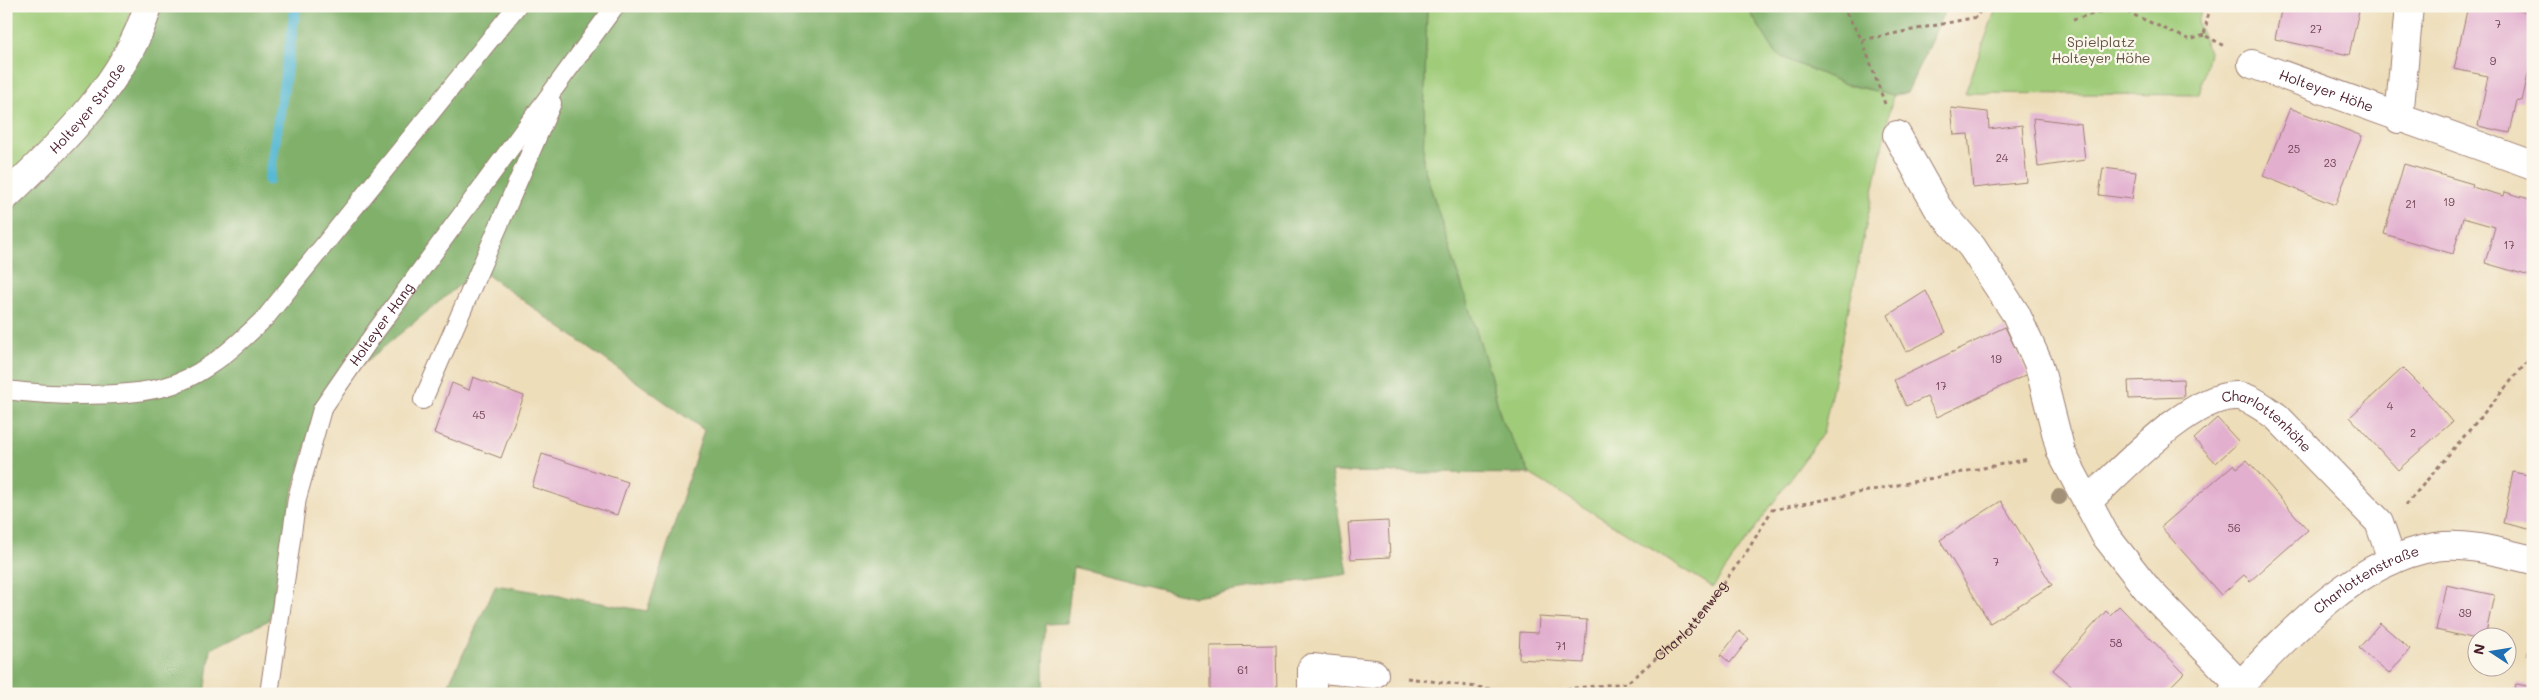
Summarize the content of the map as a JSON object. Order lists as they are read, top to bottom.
{
  "streets": {
    "street": [
      "Holteyer Höhe",
      "Holteyer Straße",
      "Charlottenhöhe",
      "Charlottenstraße"
    ],
    "lane": ["Holteyer Hang"],
    "path": ["Charlottenweg"]
  },
  "crossings": [
    ["Charlottenhöhe", "Charlottenstraße"]
  ],
  "parks": ["Spielplatz Holteyer Höhe"],
  "house_numbers": [
    "7",
    "27",
    "9",
    "25",
    "24",
    "23",
    "19",
    "21",
    "17",
    "19",
    "17",
    "4",
    "45",
    "2",
    "56",
    "7",
    "39",
    "58",
    "71",
    "61"
  ],
  "north": "left"
}
